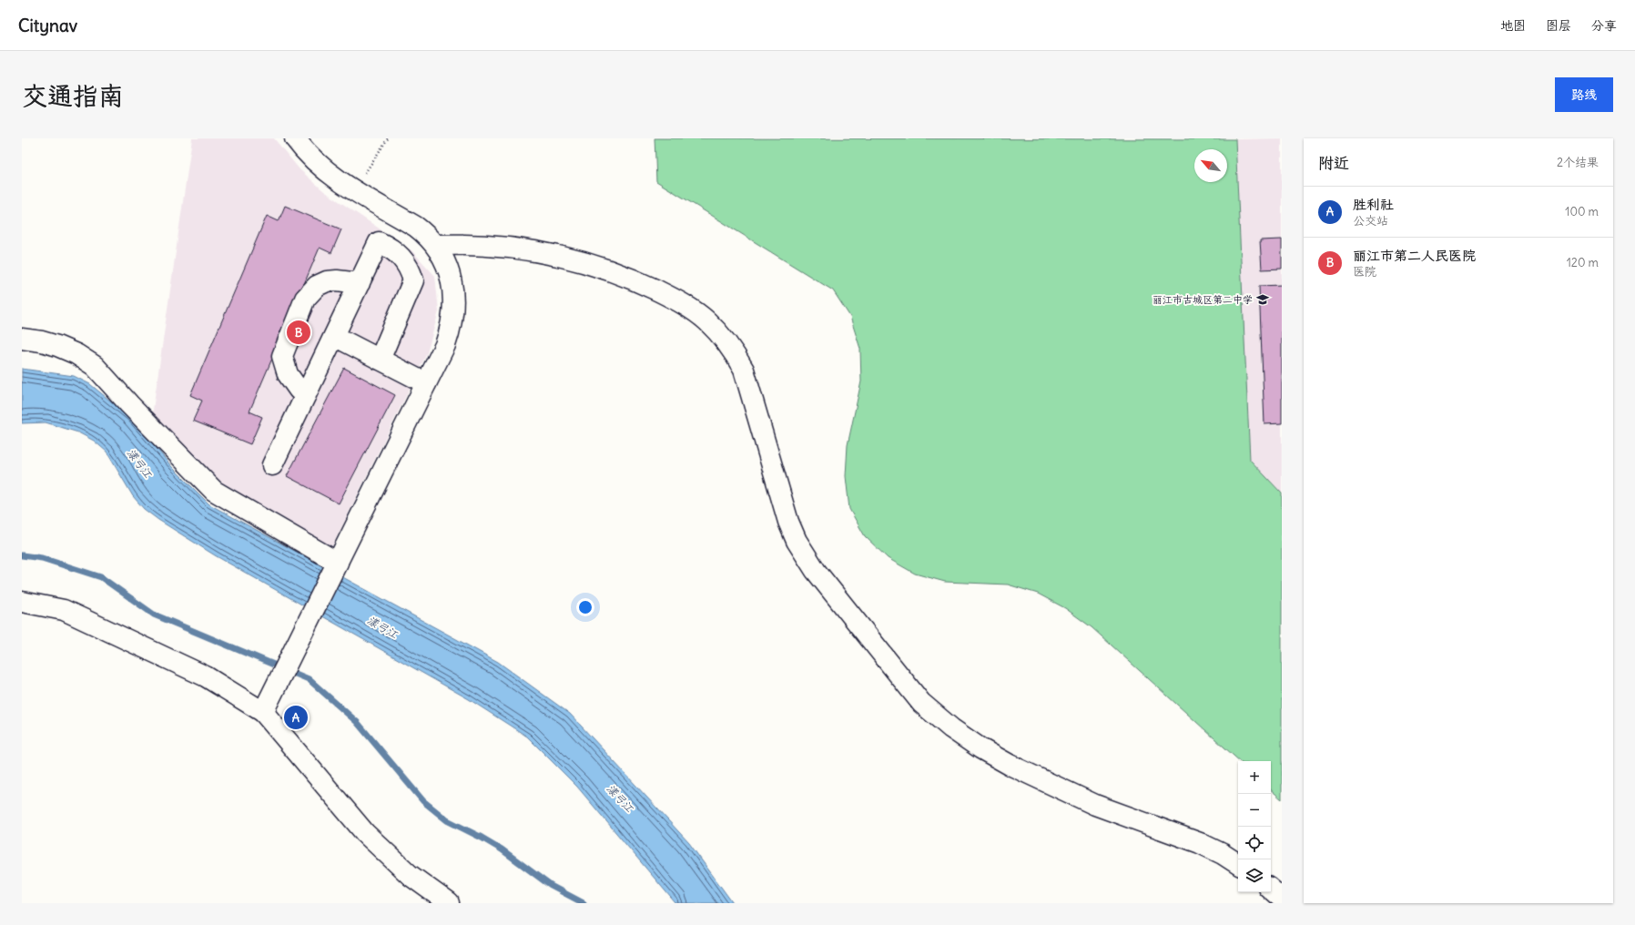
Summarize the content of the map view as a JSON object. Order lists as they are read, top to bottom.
{
  "water": ["漾弓江"],
  "places": {
    "school or university": ["丽江市古城区第二中学"]
  },
  "north": "top left",
  "page": {
    "header": "Citynav",
    "nav": ["地图", "图层", "分享"],
    "buttons": "路线",
    "title": "交通指南",
    "heading": ["附近", "2个结果"],
    "list": [
      {
        "mark": "A",
        "name": "胜利社",
        "note": "公交站",
        "value": "100 m"
      },
      {
        "mark": "B",
        "name": "丽江市第二人民医院",
        "note": "医院",
        "value": "120 m"
      }
    ],
    "pins": ["B", "A"],
    "map_buttons": ["+", "−"]
  }
}
